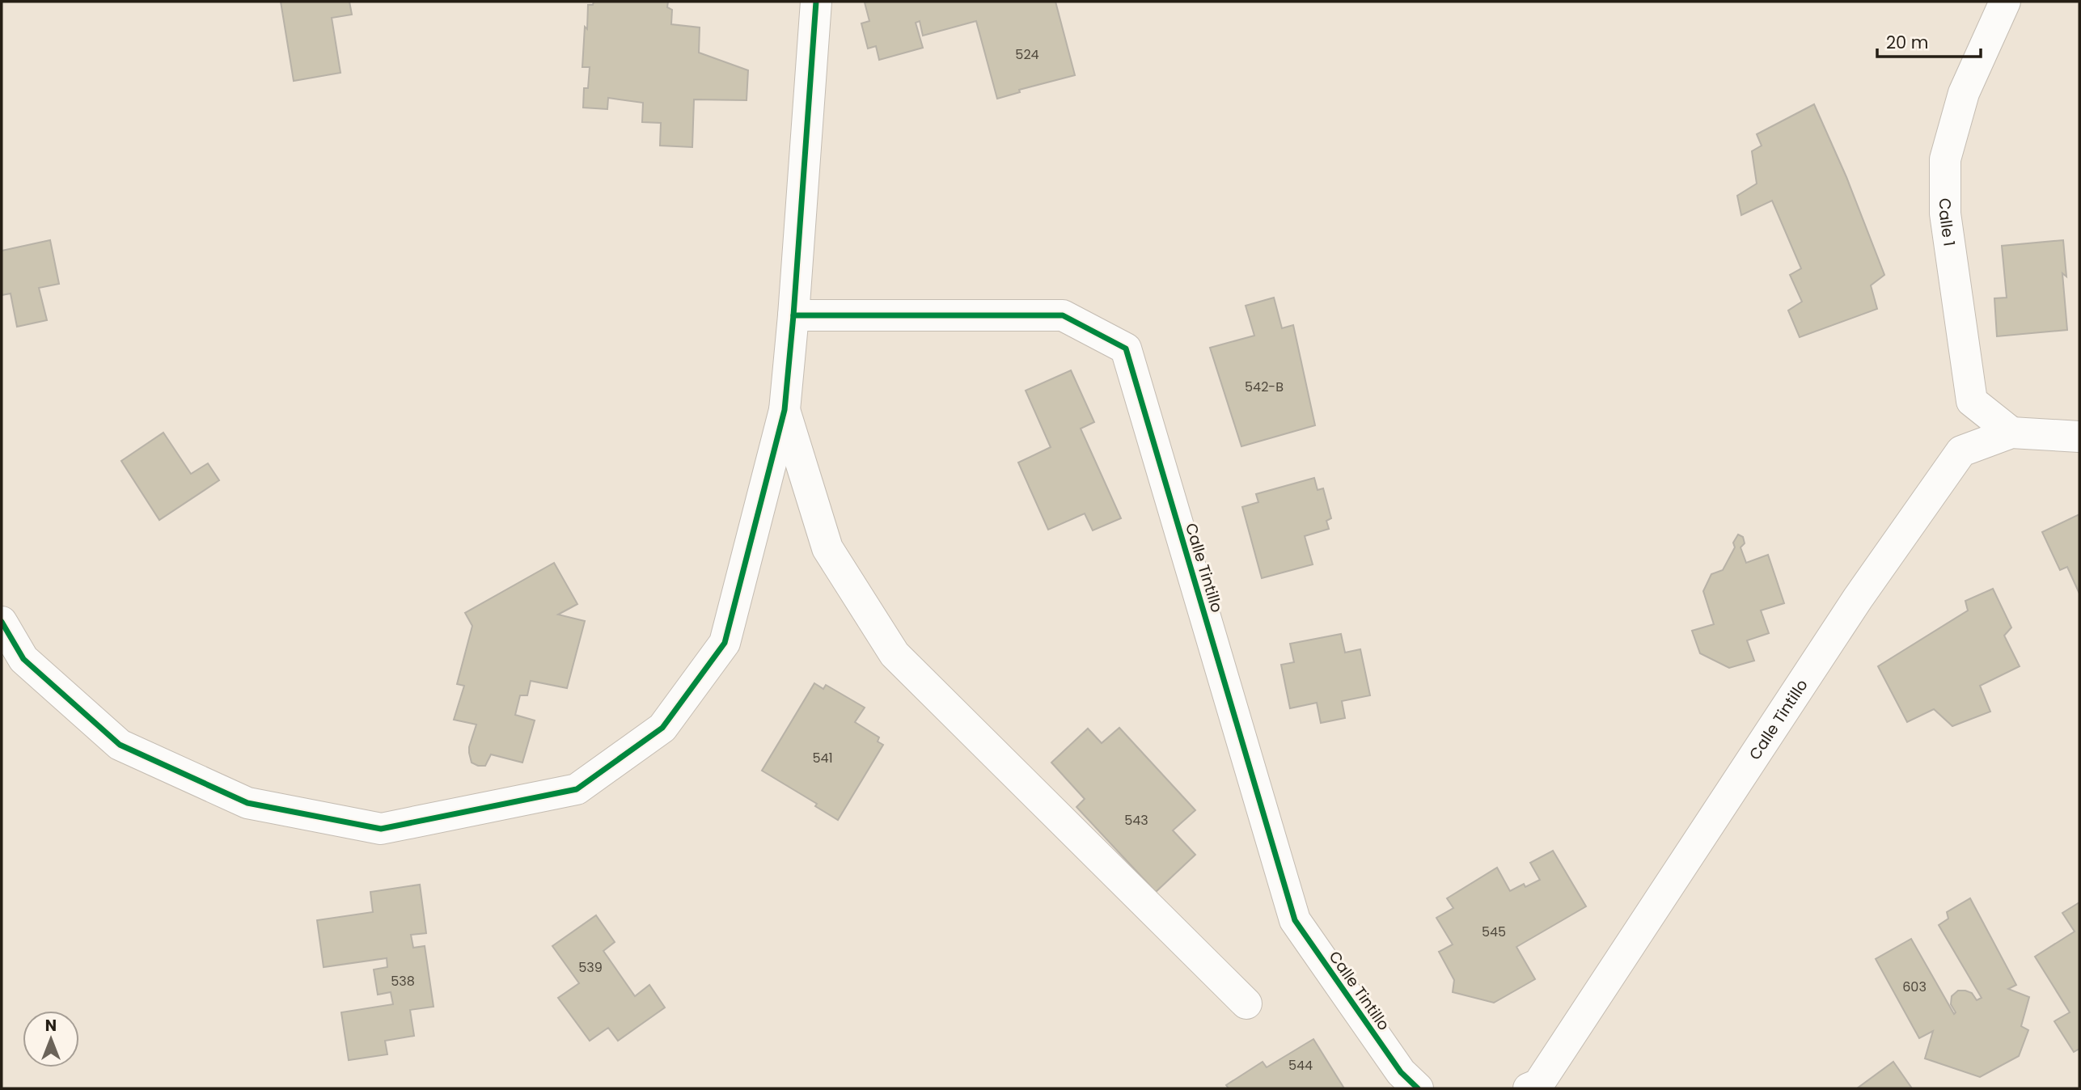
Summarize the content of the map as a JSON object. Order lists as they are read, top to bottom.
{
  "streets": {
    "street": ["Calle 1", "Calle Tintillo"]
  },
  "crossings": [
    ["Calle 1", "Calle Tintillo"]
  ],
  "house_numbers": [
    "524",
    "542-B",
    "541",
    "543",
    "545",
    "539",
    "538",
    "603",
    "544"
  ],
  "scale_bar": "20 m",
  "north": "top"
}
